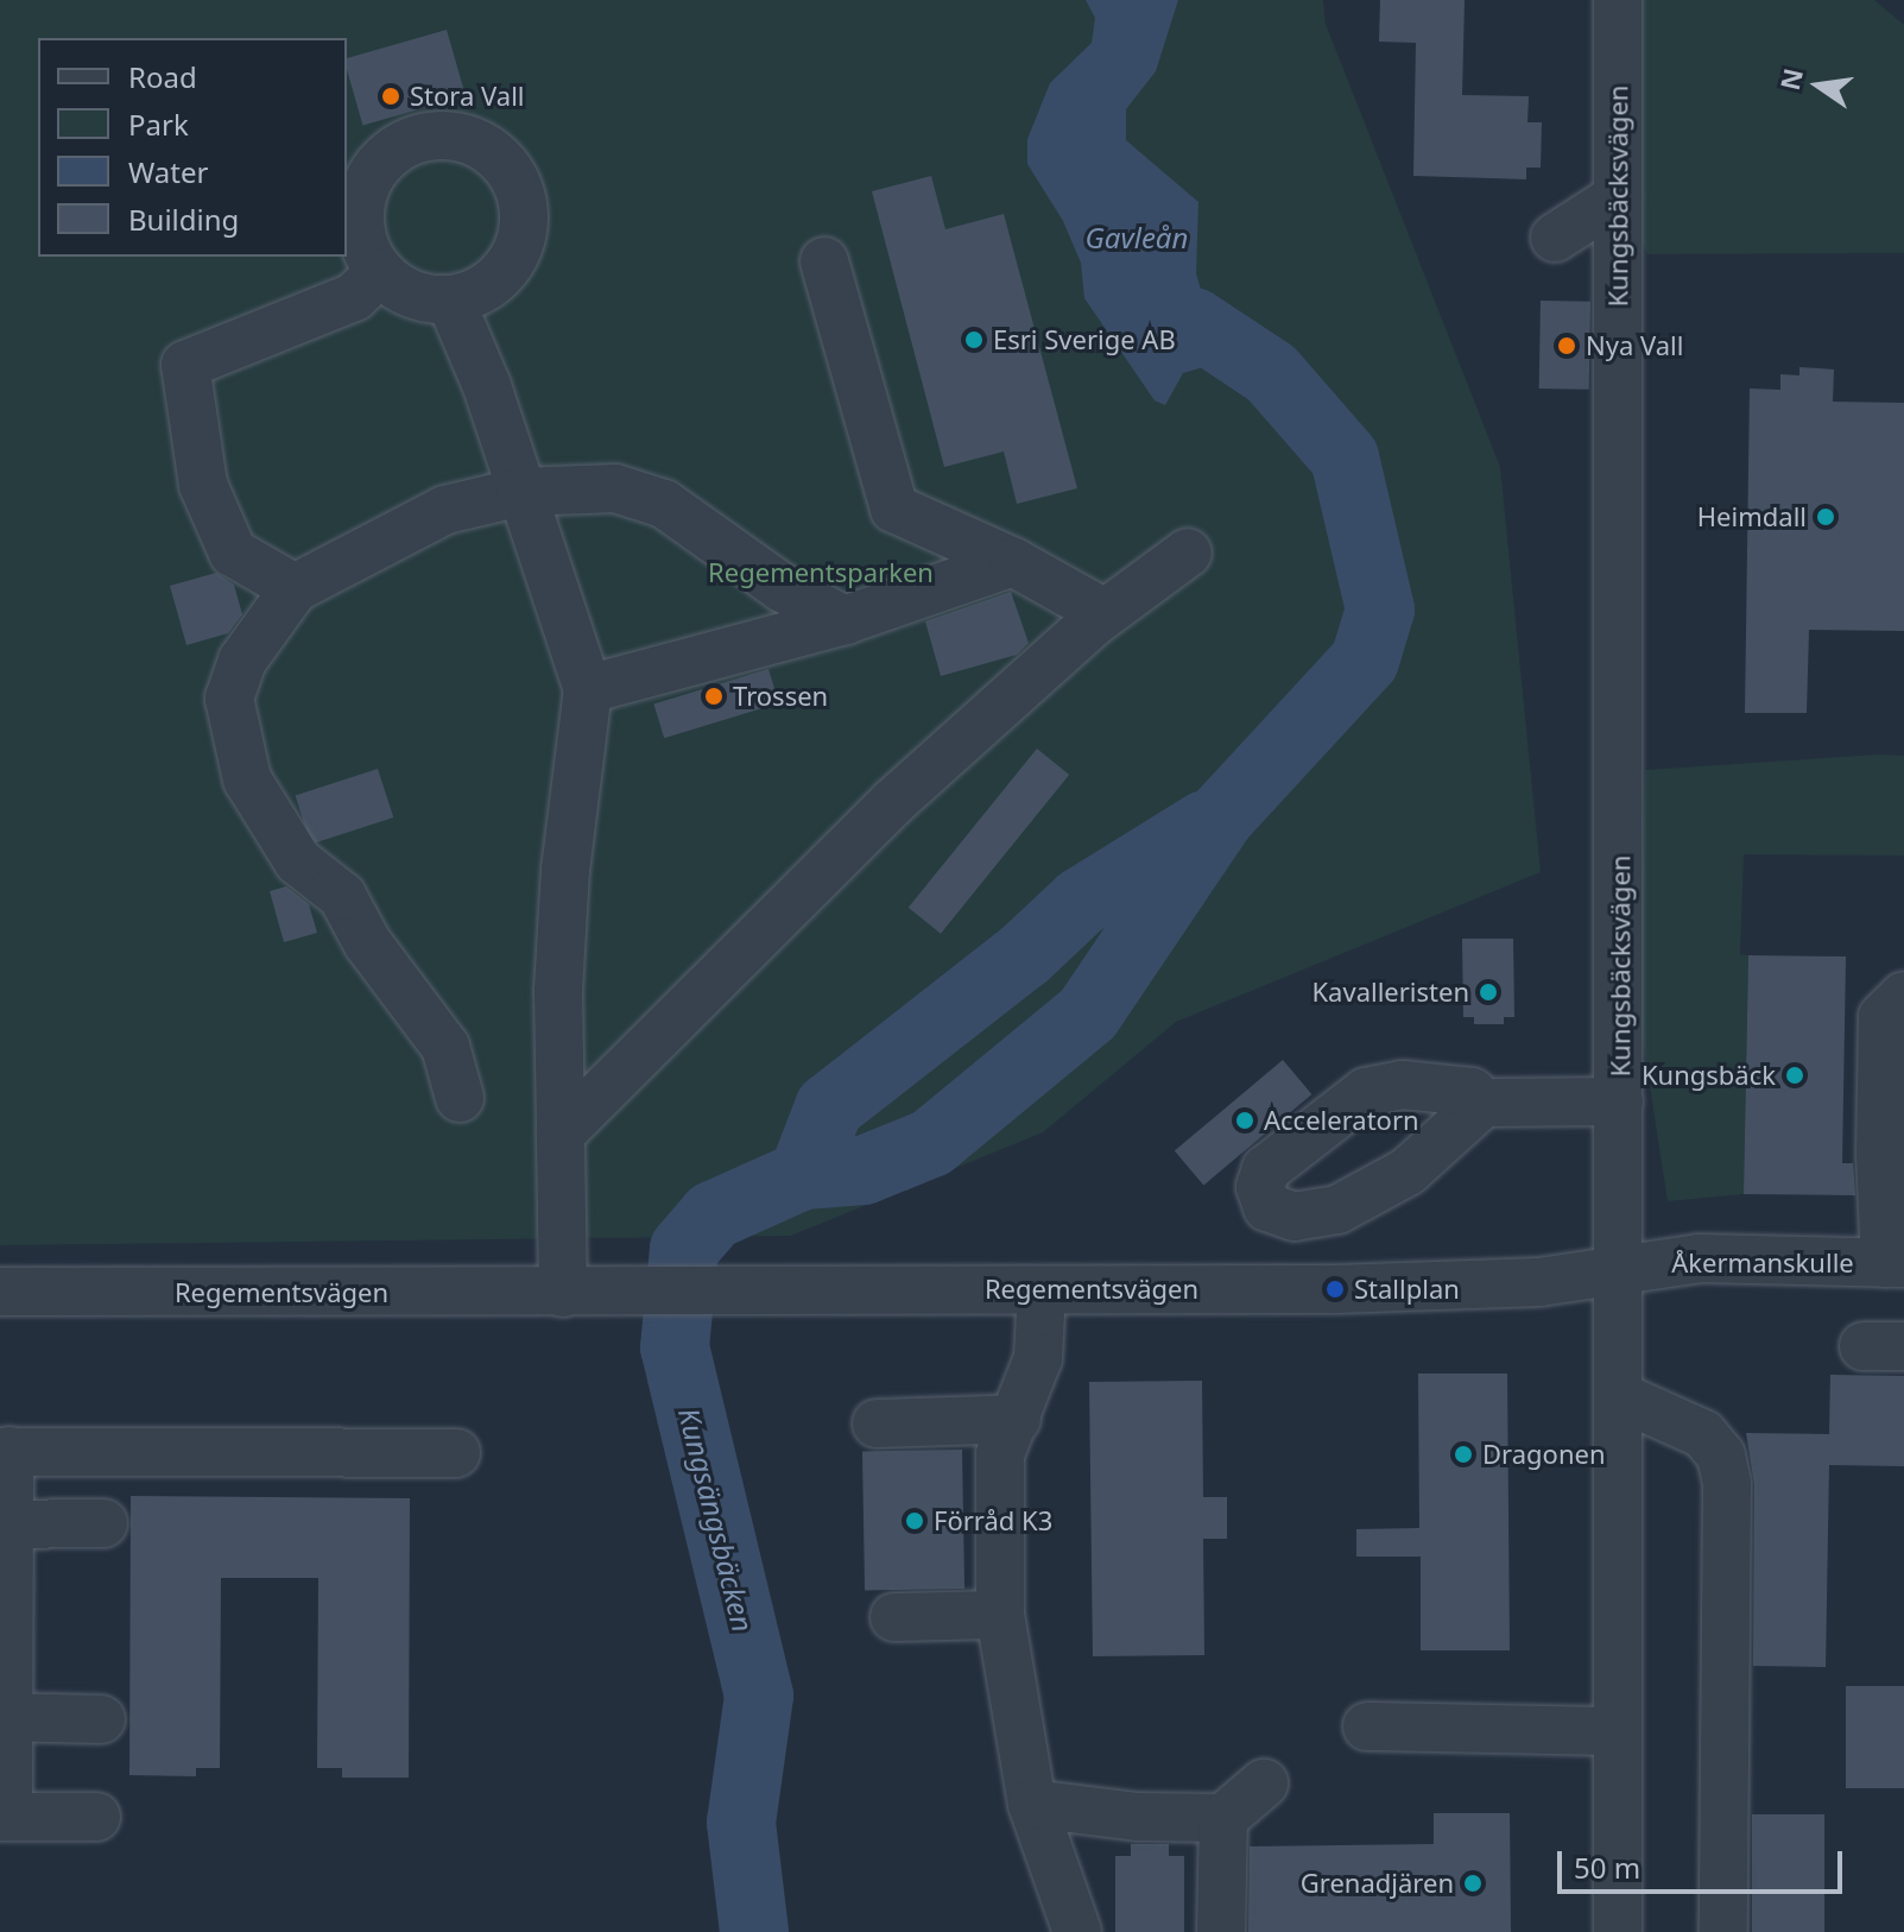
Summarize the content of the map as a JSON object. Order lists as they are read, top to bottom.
{
  "streets": {
    "street": ["Kungsbäcksvägen", "Åkermanskulle", "Regementsvägen"]
  },
  "crossings": [
    ["Kungsbäcksvägen", "Åkermanskulle"],
    ["Kungsbäcksvägen", "Regementsvägen"],
    ["Åkermanskulle", "Regementsvägen"]
  ],
  "water": ["Gavleån", "Kungsängsbäcken"],
  "parks": ["Regementsparken"],
  "places": [
    "Stora Vall",
    "Esri Sverige AB",
    "Nya Vall",
    "Heimdall",
    "Trossen",
    "Kavalleristen",
    "Kungsbäck",
    "Acceleratorn",
    "Stallplan",
    "Dragonen",
    "Förråd K3",
    "Grenadjären"
  ],
  "legend": [
    "Road",
    "Park",
    "Water",
    "Building"
  ],
  "scale_bar": "50 m",
  "north": "left"
}
